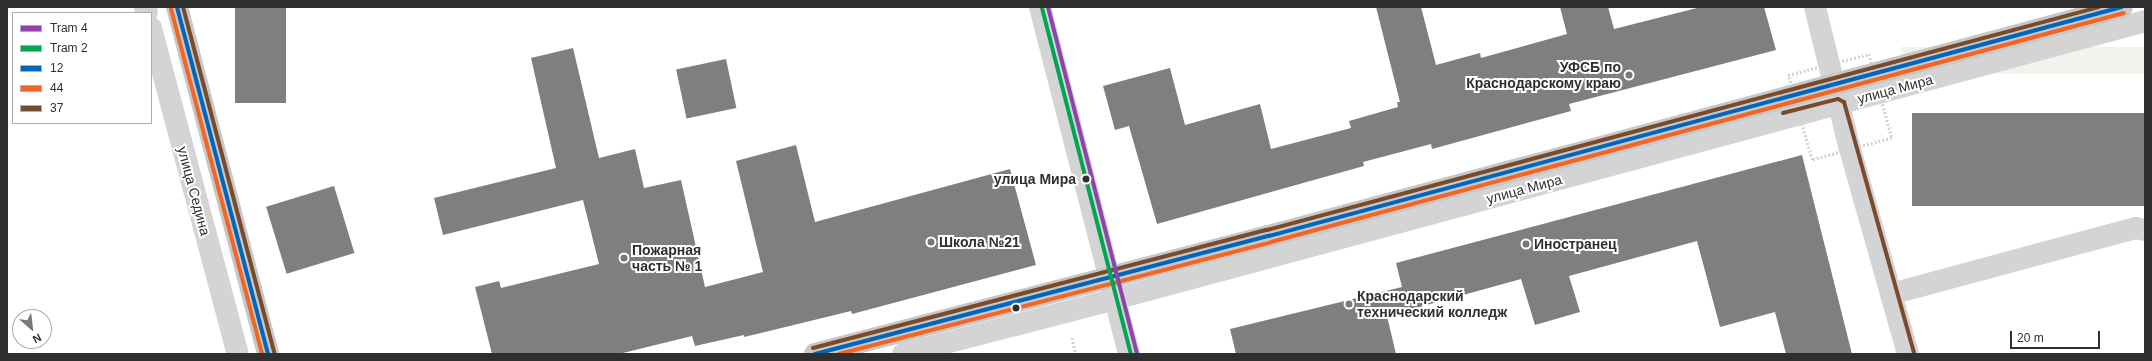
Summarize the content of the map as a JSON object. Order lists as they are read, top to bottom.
{
  "streets": {
    "main road": ["улица Мира"],
    "street": ["улица Седина"]
  },
  "places": [
    "УФСБ по Краснодарскому краю",
    "улица Мира",
    "Школа №21",
    "Иностранец",
    "Пожарная часть № 1",
    "Краснодарский технический колледж"
  ],
  "lines": [
    "tram line 4",
    "transit line 12",
    "transit line 37",
    "tram line 2",
    "transit line 44"
  ],
  "legend": [
    "Tram 4",
    "Tram 2",
    "12",
    "44",
    "37"
  ],
  "scale_bar": "20 m",
  "north": "bottom right"
}
